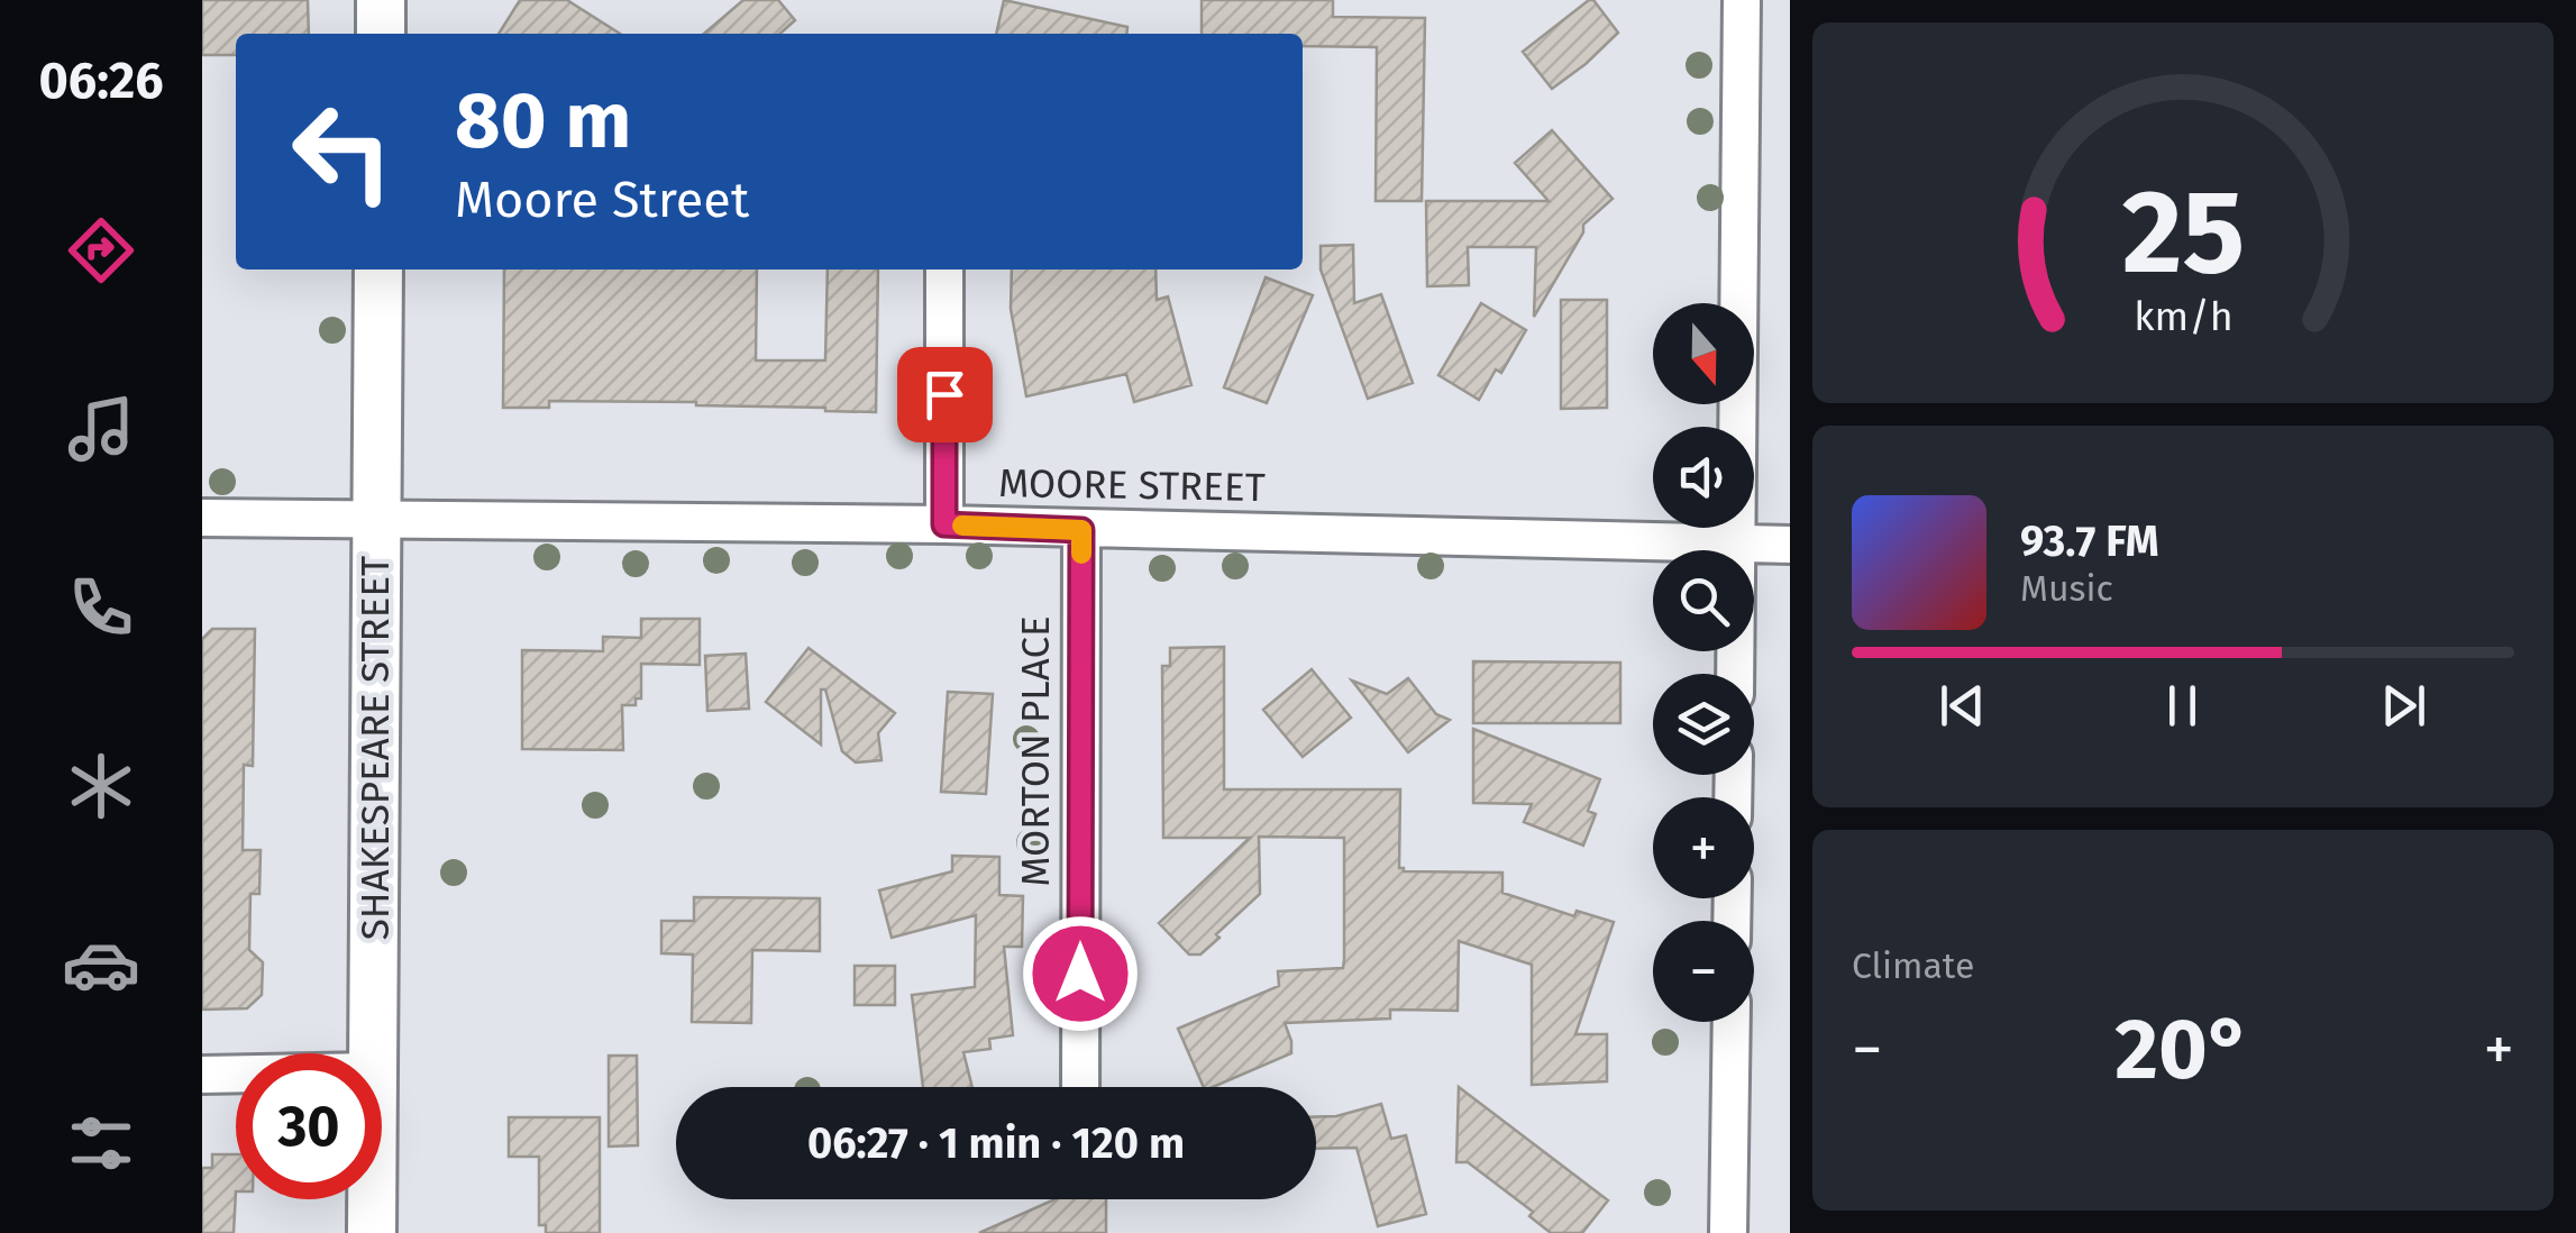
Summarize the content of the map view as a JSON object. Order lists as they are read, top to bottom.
{
  "streets": {
    "street": ["MOORE STREET", "SHAKESPEARE STREET", "MORTON PLACE"]
  },
  "crossings": [
    ["MOORE STREET", "SHAKESPEARE STREET"],
    ["MOORE STREET", "MORTON PLACE"]
  ],
  "north": "bottom",
  "page": {
    "tabs": "06:26",
    "turn": ["80 m", "Moore Street"],
    "map_buttons": ["+", "−"],
    "song": ["93.7 FM", "Music"],
    "tile": "Climate",
    "heat": ["−", "20°", "+"],
    "limit": "30",
    "trip": "06:27 · 1 min · 120 m",
    "gauge": ["25", "km/h"]
  }
}
